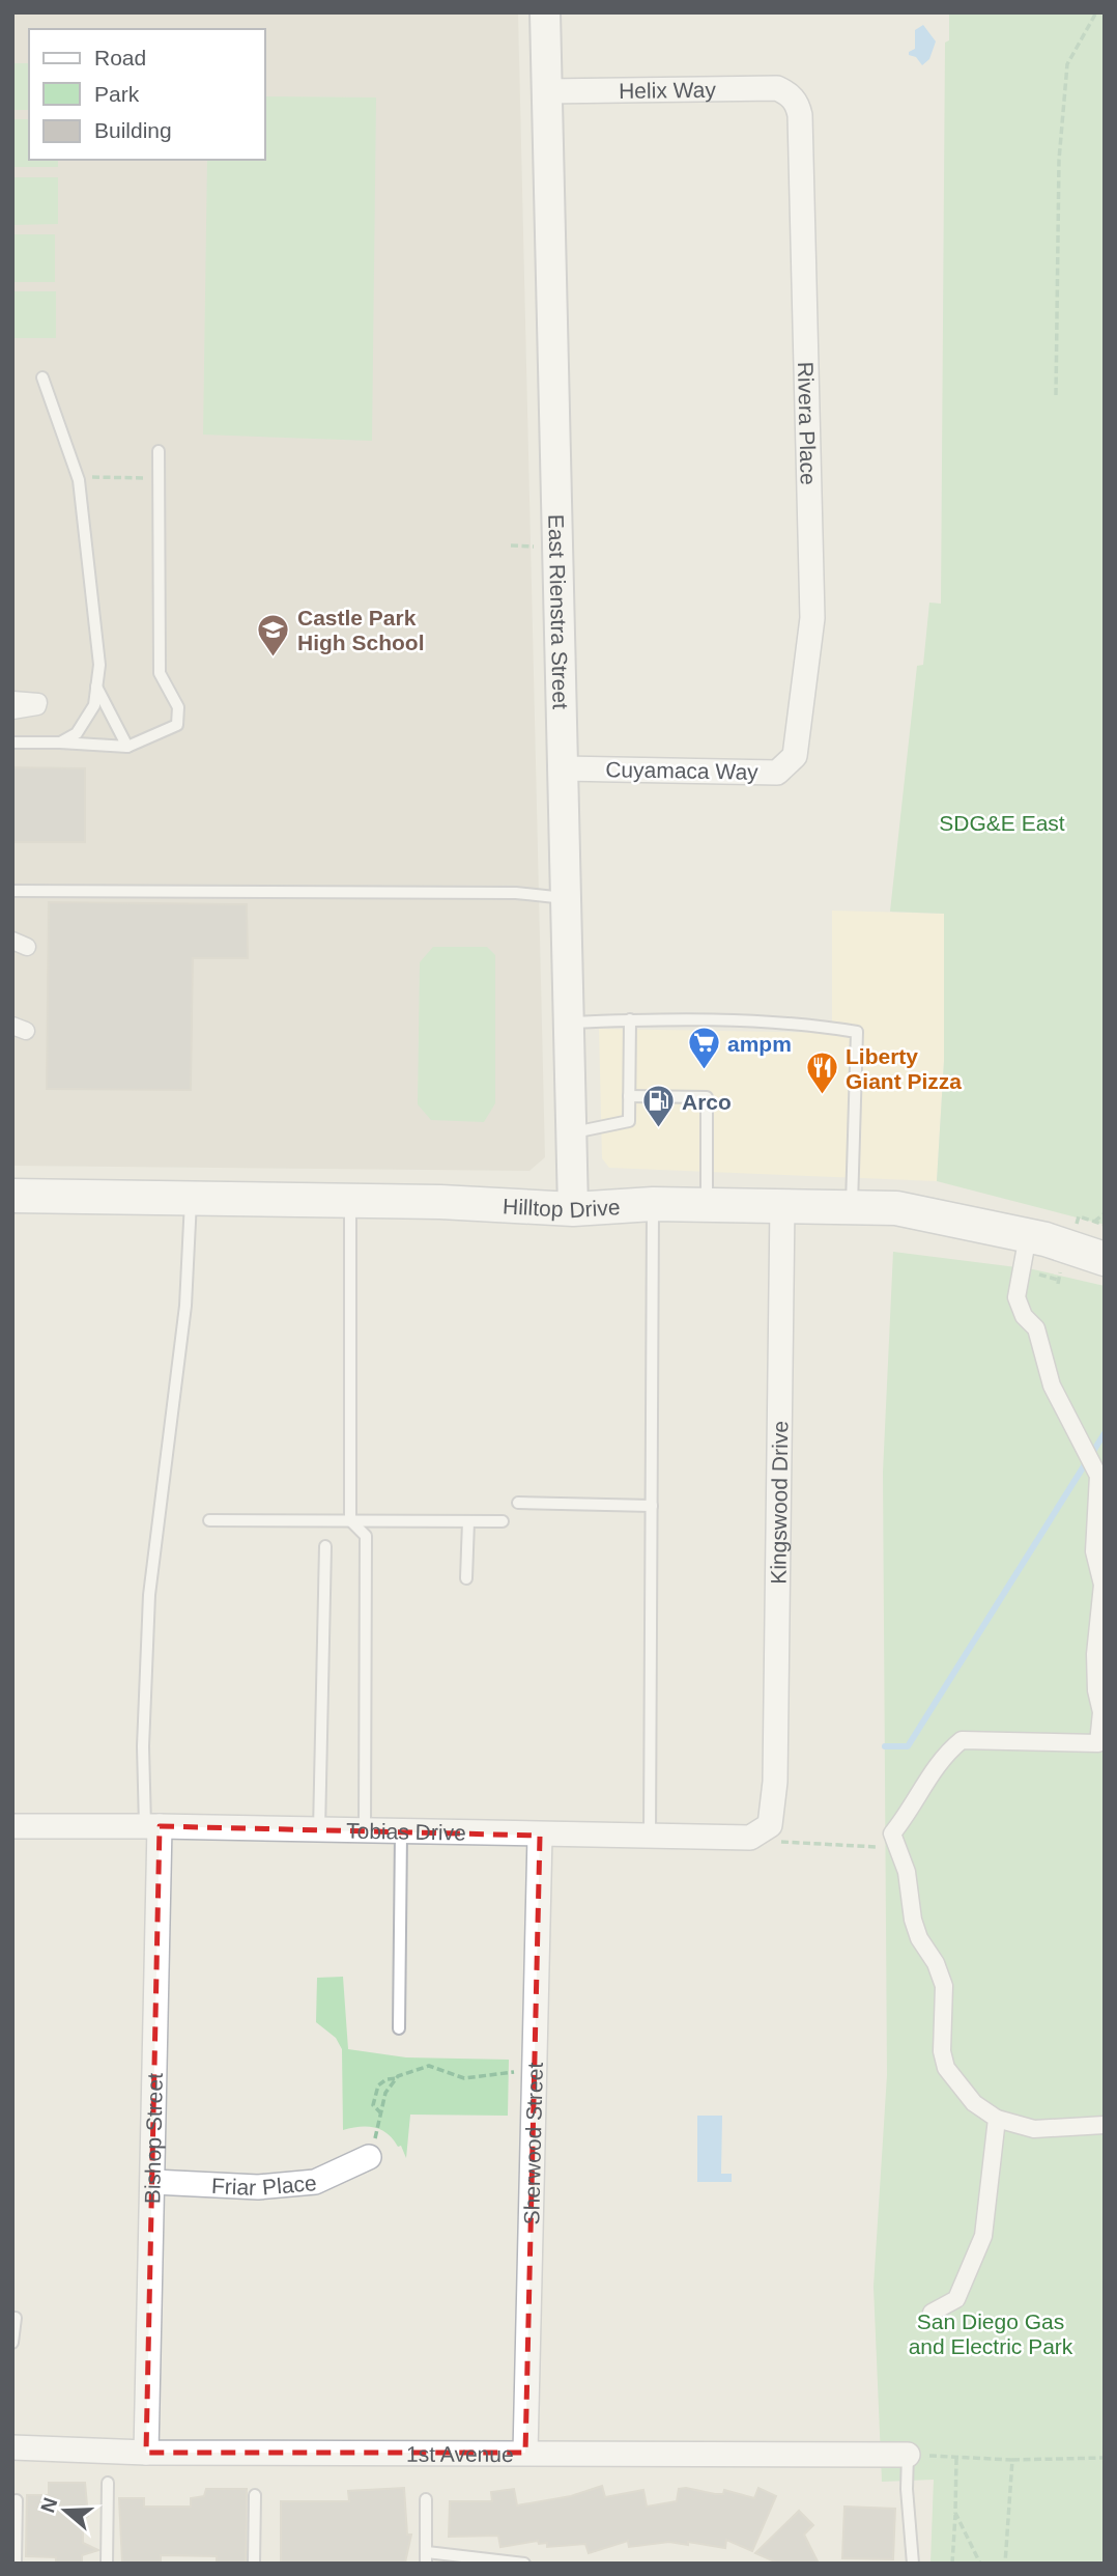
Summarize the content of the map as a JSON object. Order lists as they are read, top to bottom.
{
  "streets": {
    "main road": ["Hilltop Drive"],
    "street": [
      "Helix Way",
      "Rivera Place",
      "East Rienstra Street",
      "Cuyamaca Way",
      "Kingswood Drive",
      "Tobias Drive",
      "Bishop Street",
      "Sherwood Street",
      "Friar Place",
      "1st Avenue"
    ]
  },
  "crossings": [
    ["Helix Way", "Rivera Place"],
    ["Helix Way", "East Rienstra Street"],
    ["Rivera Place", "Cuyamaca Way"],
    ["East Rienstra Street", "Cuyamaca Way"],
    ["East Rienstra Street", "Hilltop Drive"],
    ["Hilltop Drive", "Kingswood Drive"],
    ["Kingswood Drive", "Tobias Drive"],
    ["Tobias Drive", "Bishop Street"],
    ["Tobias Drive", "Sherwood Street"],
    ["Bishop Street", "Friar Place"],
    ["Bishop Street", "1st Avenue"],
    ["Sherwood Street", "1st Avenue"]
  ],
  "parks": ["SDG&E East", "San Diego Gas and Electric Park"],
  "places": {
    "school or university": ["Castle Park High School"],
    "supermarket": ["ampm"],
    "restaurant": ["Liberty Giant Pizza"],
    "fuel station": ["Arco"]
  },
  "legend": ["Road", "Park", "Building"],
  "north": "left"
}
